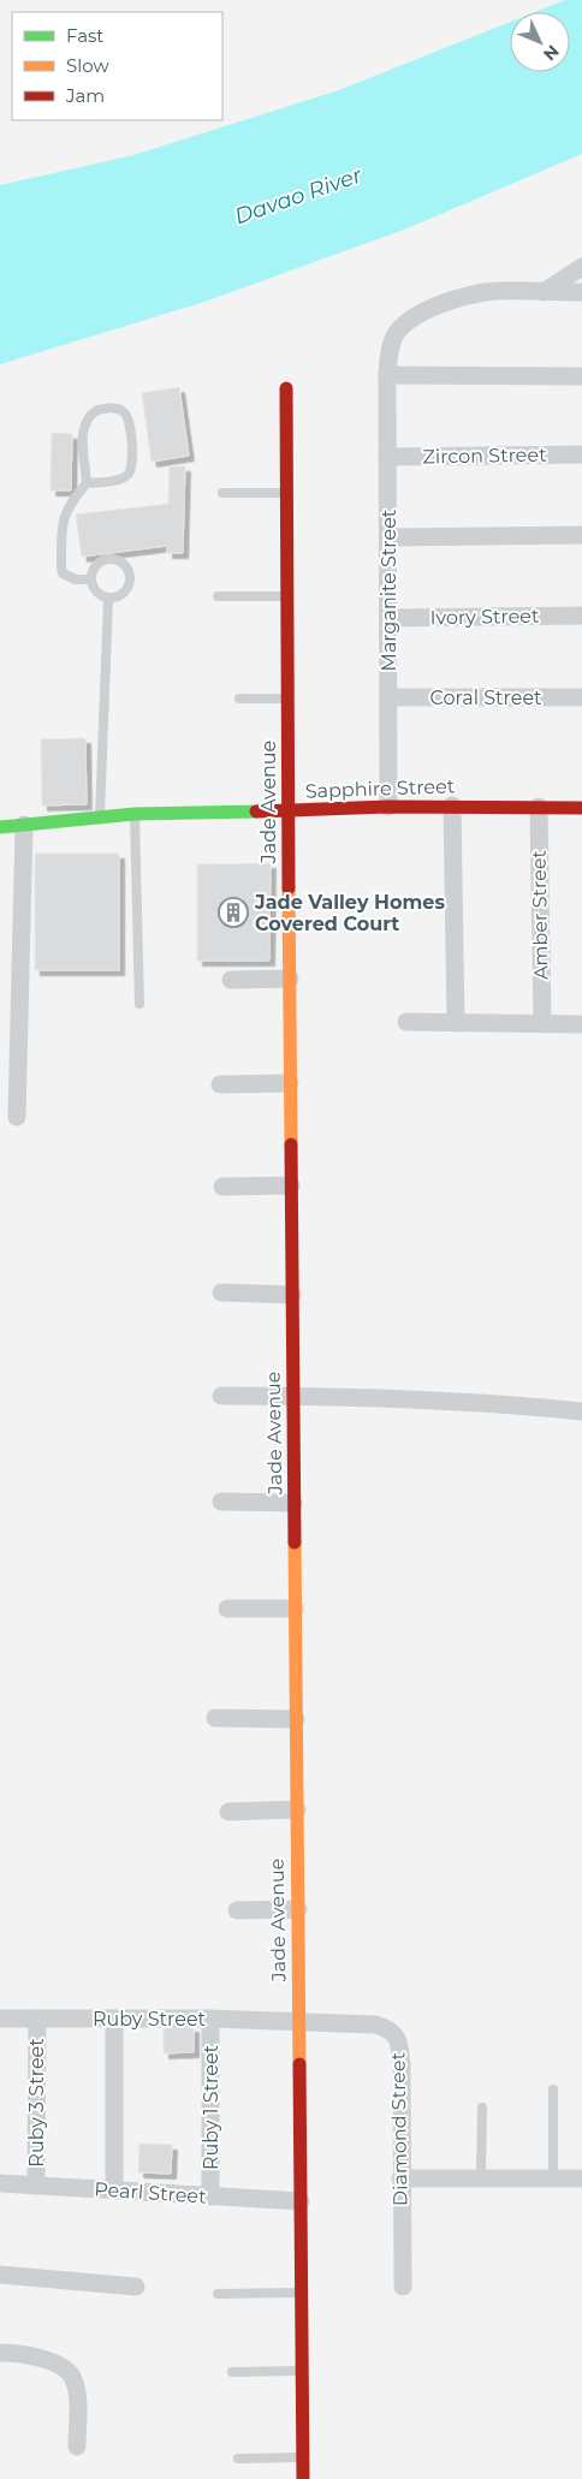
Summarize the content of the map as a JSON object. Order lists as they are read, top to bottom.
{
  "streets": {
    "street": [
      "Zircon Street",
      "Marganite Street",
      "Ivory Street",
      "Coral Street",
      "Sapphire Street",
      "Jade Avenue",
      "Amber Street",
      "Ruby Street",
      "Ruby 3 Street",
      "Ruby 1 Street",
      "Diamond Street",
      "Pearl Street"
    ]
  },
  "crossings": [
    ["Zircon Street", "Marganite Street"],
    ["Marganite Street", "Ivory Street"],
    ["Marganite Street", "Coral Street"],
    ["Marganite Street", "Sapphire Street"],
    ["Sapphire Street", "Jade Avenue"],
    ["Sapphire Street", "Amber Street"],
    ["Jade Avenue", "Ruby Street"],
    ["Jade Avenue", "Diamond Street"],
    ["Jade Avenue", "Pearl Street"],
    ["Ruby Street", "Ruby 3 Street"],
    ["Ruby Street", "Ruby 1 Street"],
    ["Ruby Street", "Diamond Street"],
    ["Ruby 3 Street", "Pearl Street"],
    ["Ruby 1 Street", "Pearl Street"]
  ],
  "water": ["Davao River"],
  "places": {
    "building": ["Jade Valley Homes Covered Court"]
  },
  "legend": ["Fast", "Slow", "Jam"],
  "north": "bottom right"
}
